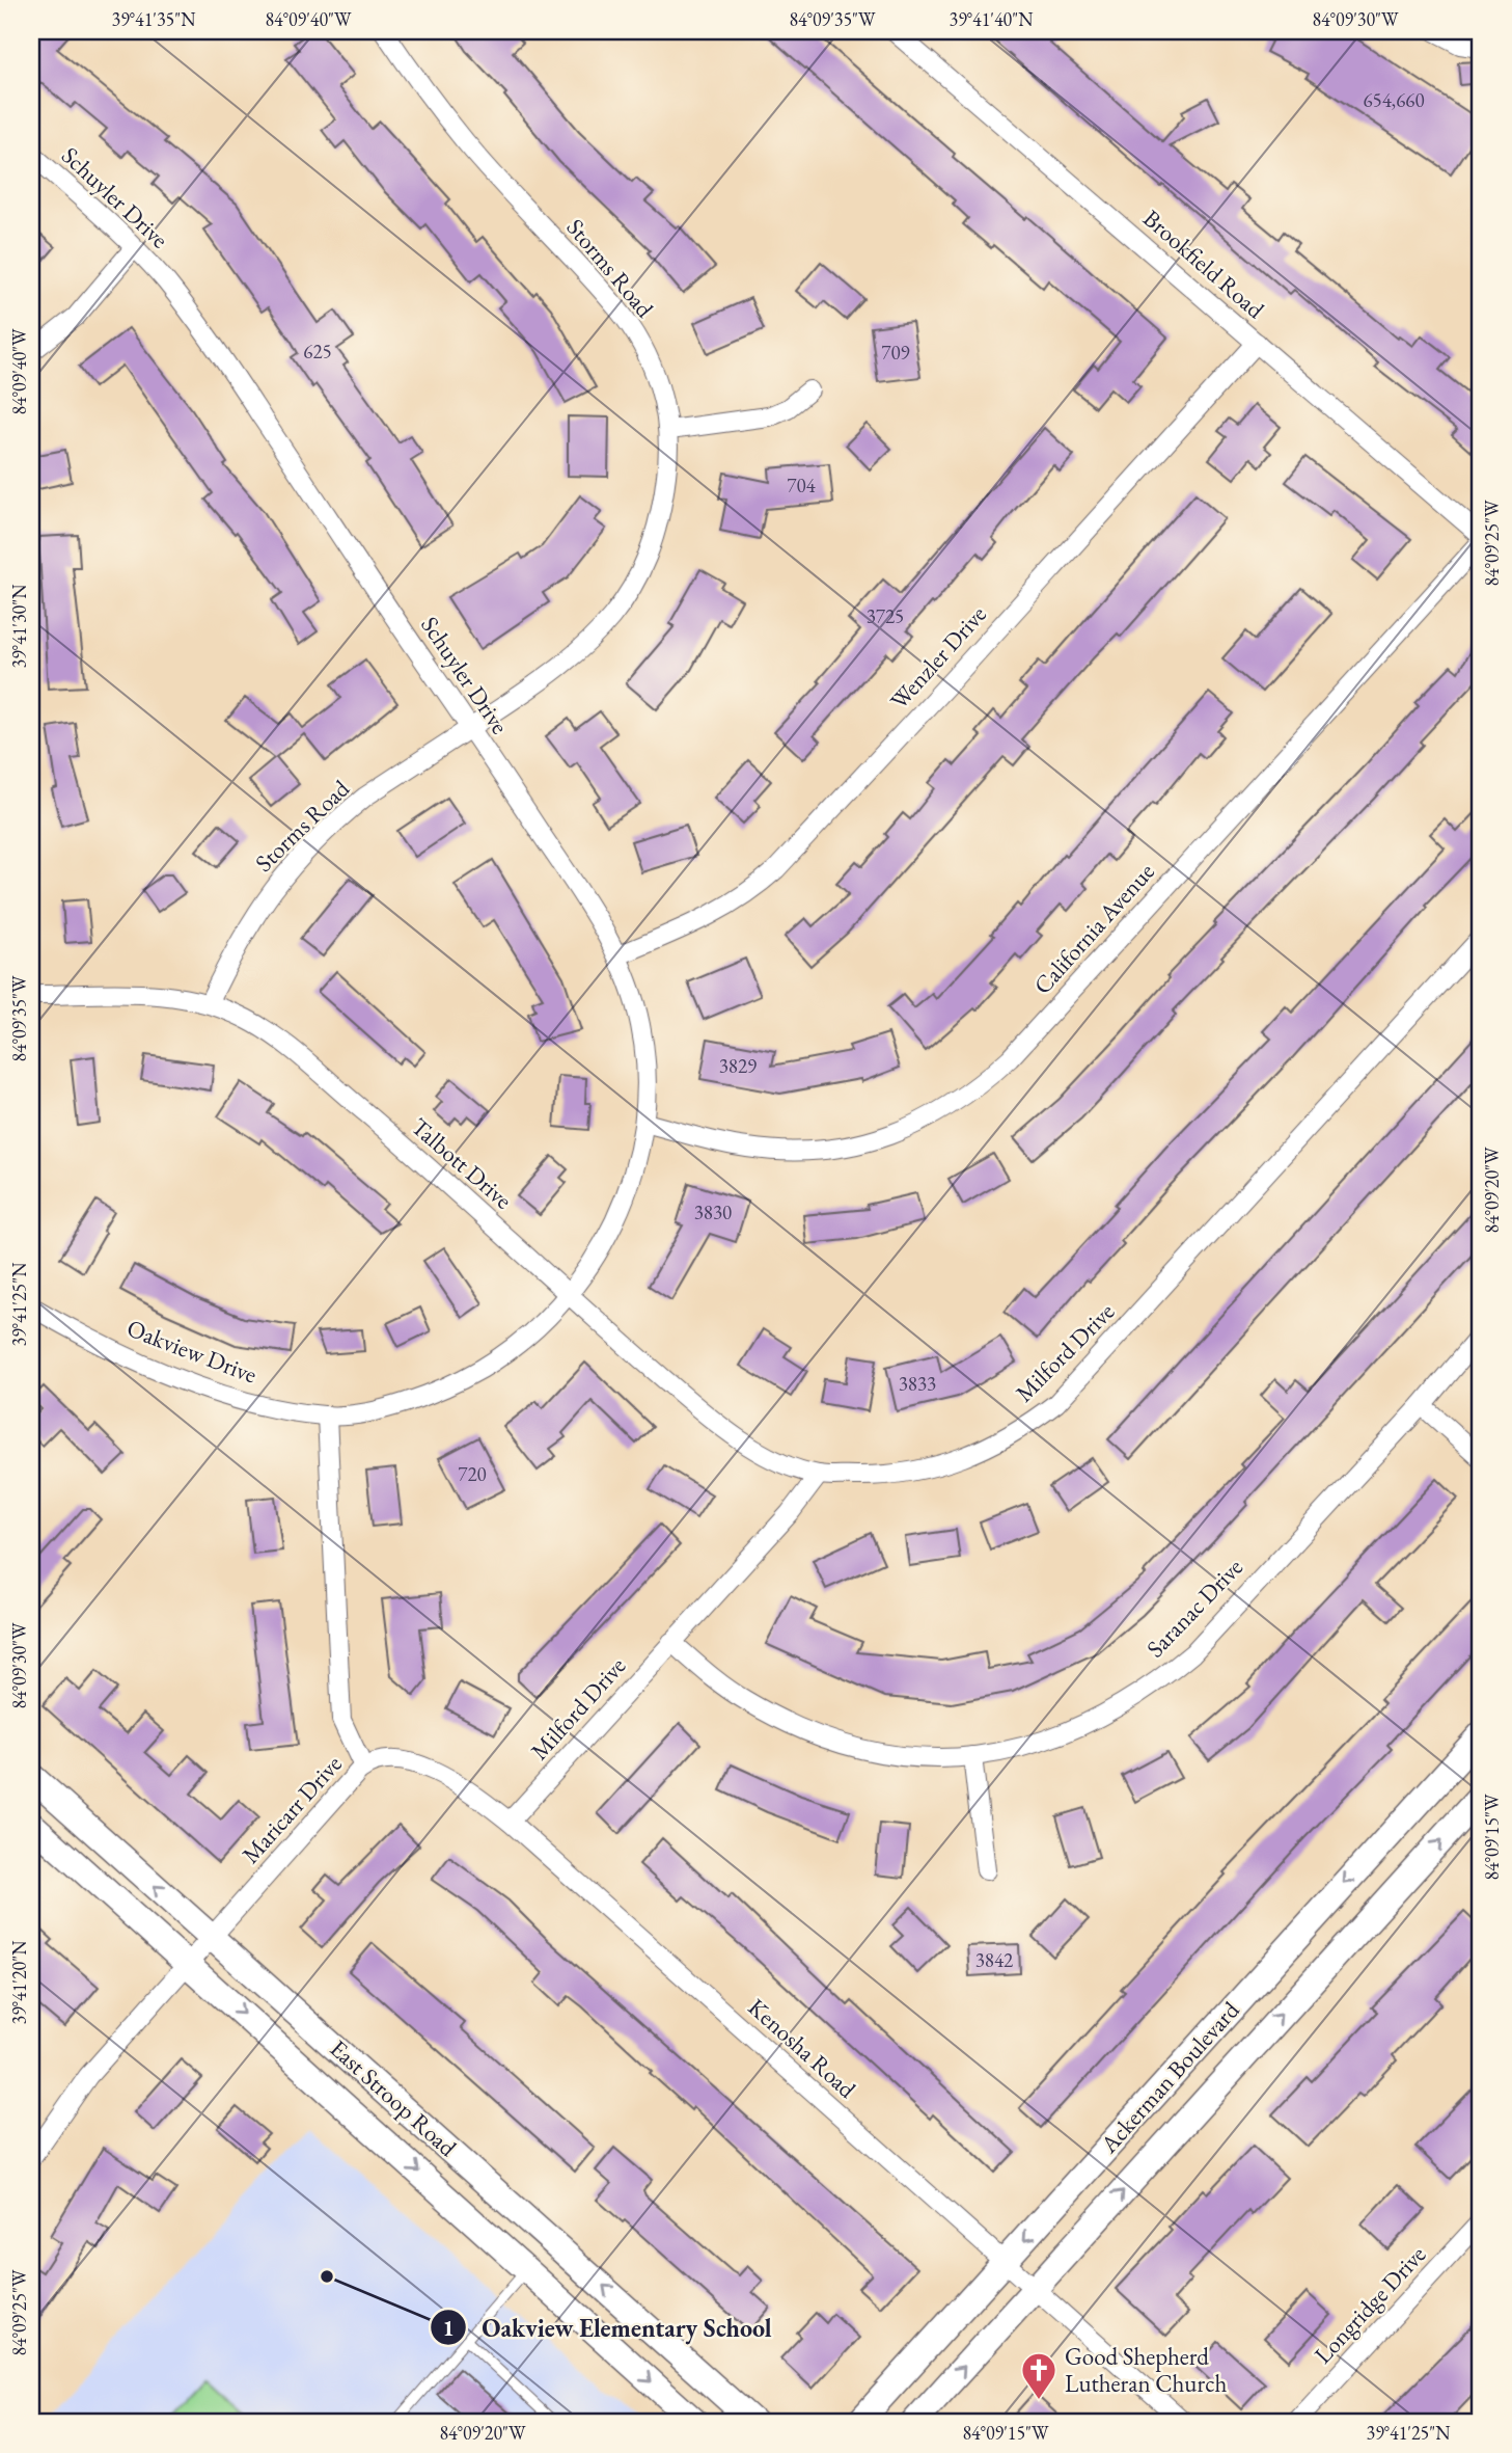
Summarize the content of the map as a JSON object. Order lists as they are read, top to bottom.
{
  "streets": {
    "main road": ["Ackerman Boulevard", "East Stroop Road"],
    "street": [
      "Schuyler Drive",
      "Brookfield Road",
      "Storms Road",
      "Wenzler Drive",
      "California Avenue",
      "Talbott Drive",
      "Oakview Drive",
      "Milford Drive",
      "Saranac Drive",
      "Maricarr Drive",
      "Kenosha Road",
      "Longridge Drive"
    ]
  },
  "crossings": [
    ["Schuyler Drive", "Storms Road"],
    ["Schuyler Drive", "Wenzler Drive"],
    ["Schuyler Drive", "California Avenue"],
    ["Schuyler Drive", "Talbott Drive"],
    ["Schuyler Drive", "Oakview Drive"],
    ["Brookfield Road", "Wenzler Drive"],
    ["Storms Road", "Talbott Drive"],
    ["Talbott Drive", "Oakview Drive"],
    ["Talbott Drive", "Milford Drive"],
    ["Oakview Drive", "Maricarr Drive"],
    ["Milford Drive", "Saranac Drive"],
    ["Milford Drive", "Kenosha Road"],
    ["Maricarr Drive", "Kenosha Road"],
    ["Maricarr Drive", "East Stroop Road"],
    ["Kenosha Road", "Ackerman Boulevard"]
  ],
  "places": {
    "other": ["Oakview Elementary School"],
    "church": ["Good Shepherd Lutheran Church"]
  },
  "house_numbers": [
    "654,660",
    "625",
    "709",
    "704",
    "3725",
    "3829",
    "3830",
    "3833",
    "720",
    "3842"
  ],
  "coordinates": [
    "39°41'35\"N",
    "84°09'40\"W",
    "84°09'35\"W",
    "39°41'40\"N",
    "84°09'30\"W",
    "84°09'25\"W",
    "39°41'30\"N",
    "84°09'20\"W",
    "39°41'25\"N",
    "84°09'15\"W",
    "39°41'20\"N"
  ]
}
